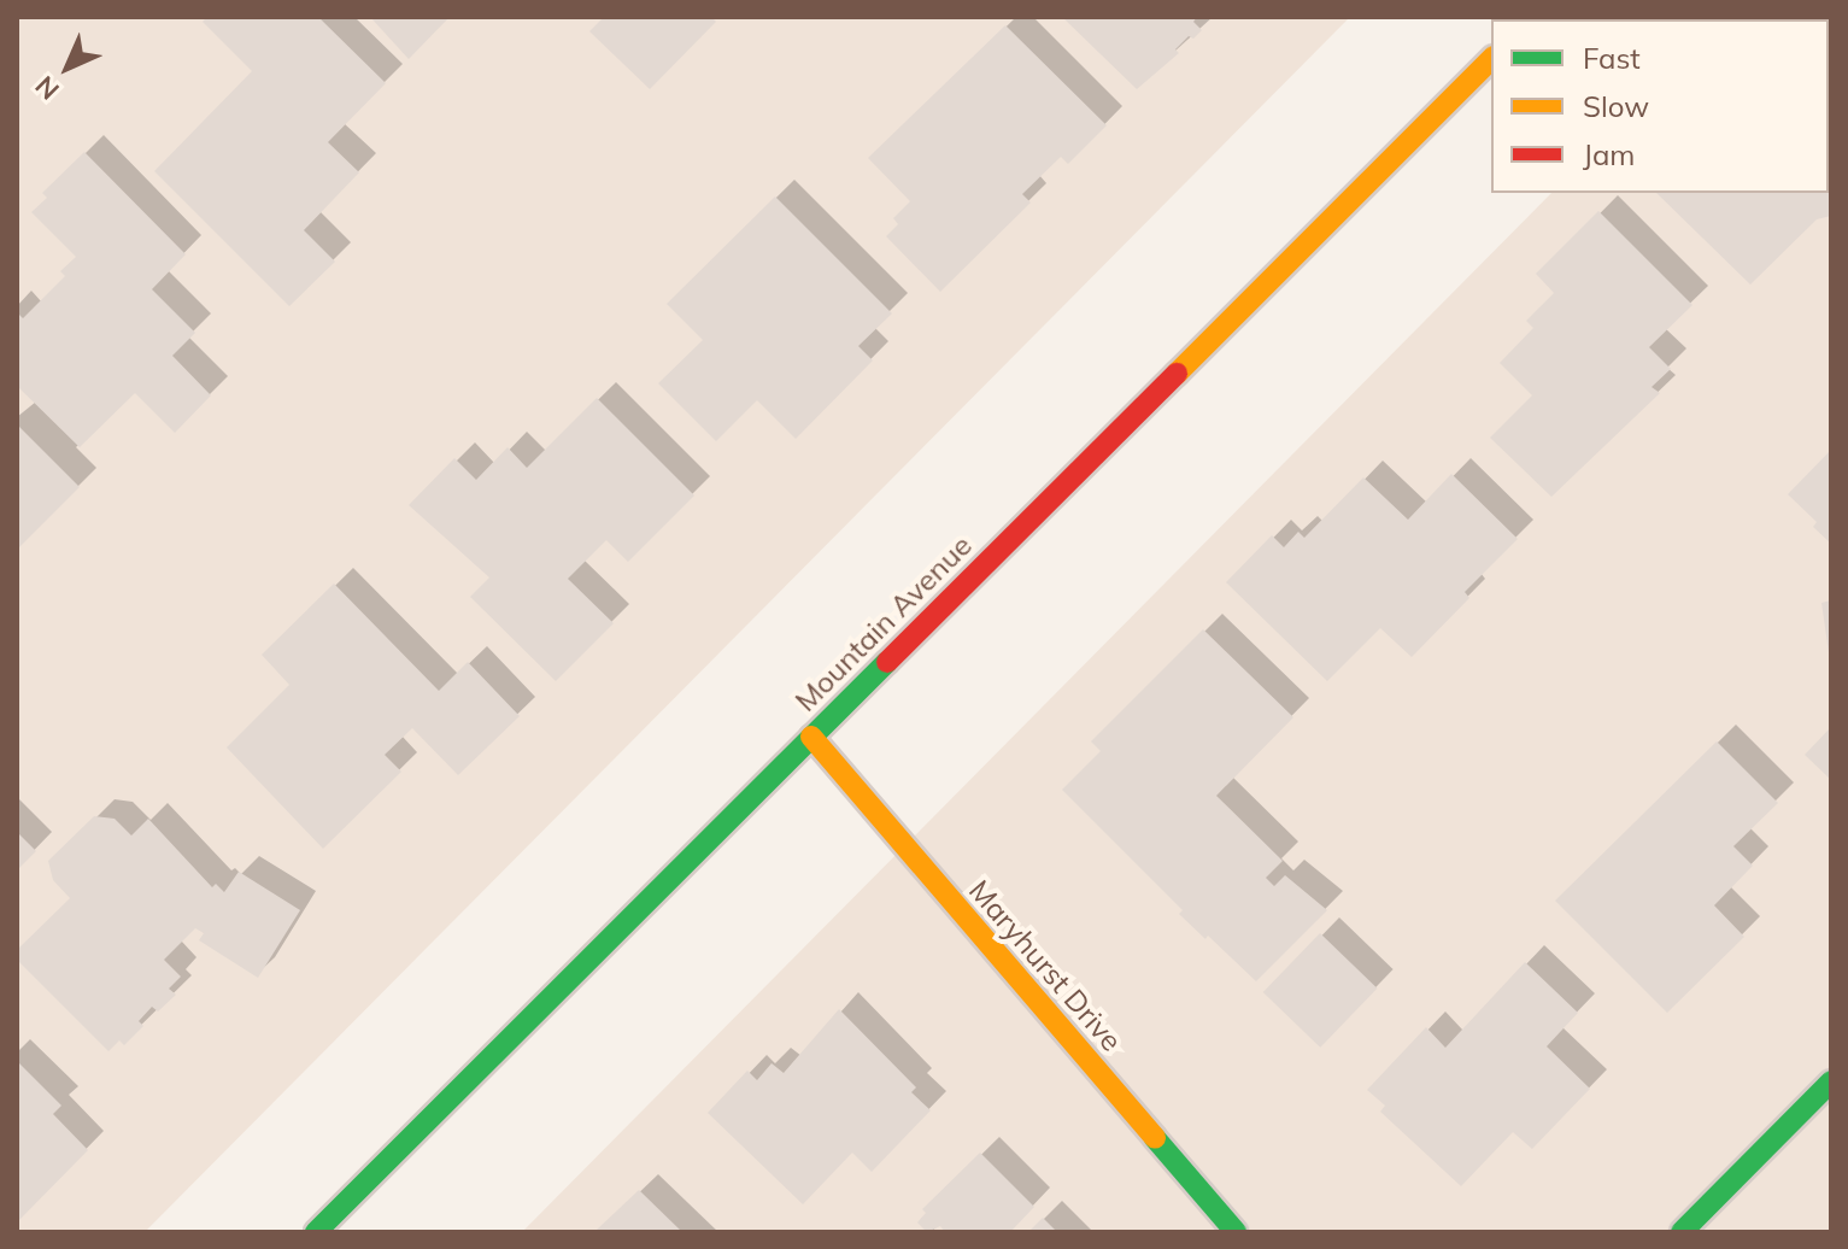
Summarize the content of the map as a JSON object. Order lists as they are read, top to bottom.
{
  "streets": {
    "main road": ["Mountain Avenue", "Maryhurst Drive"]
  },
  "crossings": [
    ["Mountain Avenue", "Maryhurst Drive"]
  ],
  "legend": ["Fast", "Slow", "Jam"],
  "north": "bottom left"
}
